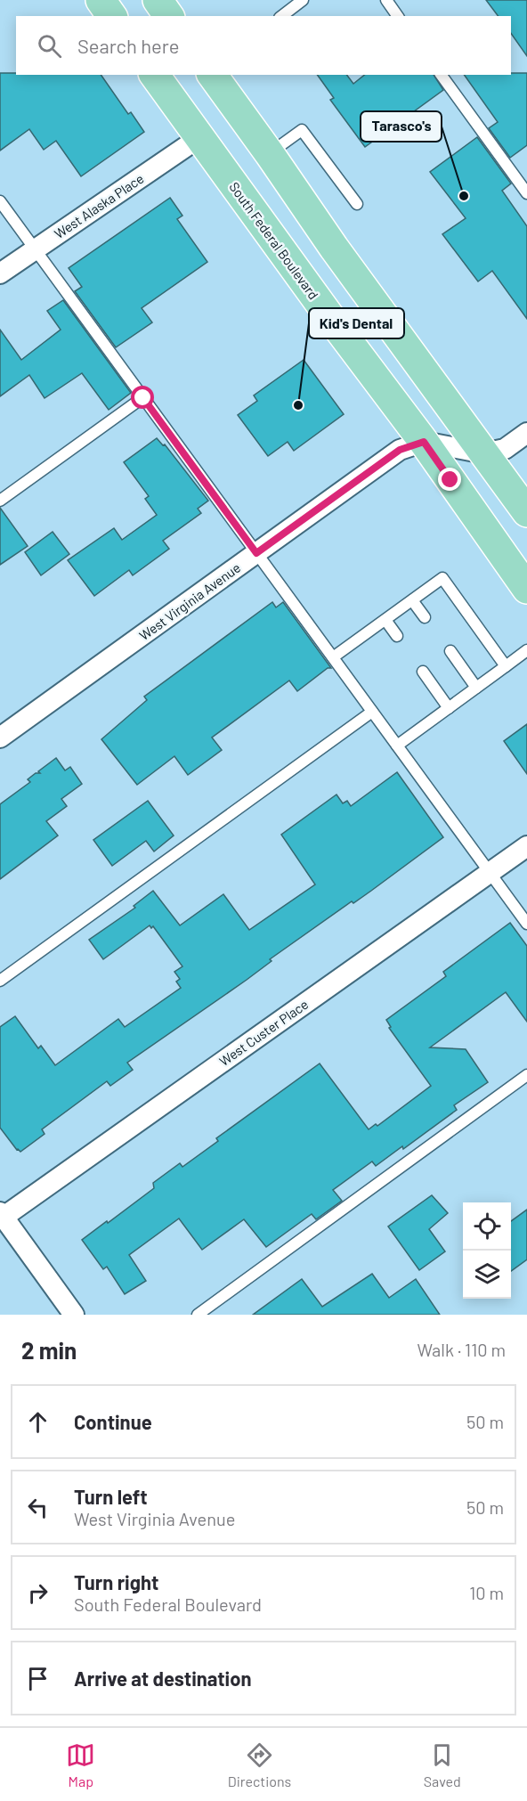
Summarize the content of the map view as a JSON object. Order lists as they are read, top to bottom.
{
  "streets": {
    "main road": ["South Federal Boulevard"],
    "street": ["West Alaska Place", "West Virginia Avenue", "West Custer Place"]
  },
  "crossings": [
    ["West Alaska Place", "South Federal Boulevard"],
    ["South Federal Boulevard", "West Virginia Avenue"]
  ],
  "places": ["Tarasco's", "Kid's Dental"],
  "page": {
    "search": "Search here",
    "heading": ["2 min", "Walk · 110 m"],
    "list": [
      ["Continue", "50 m"],
      ["Turn left", "West Virginia Avenue", "50 m"],
      ["Turn right", "South Federal Boulevard", "10 m"],
      "Arrive at destination"
    ],
    "nav": ["Map", "Directions", "Saved"]
  }
}
